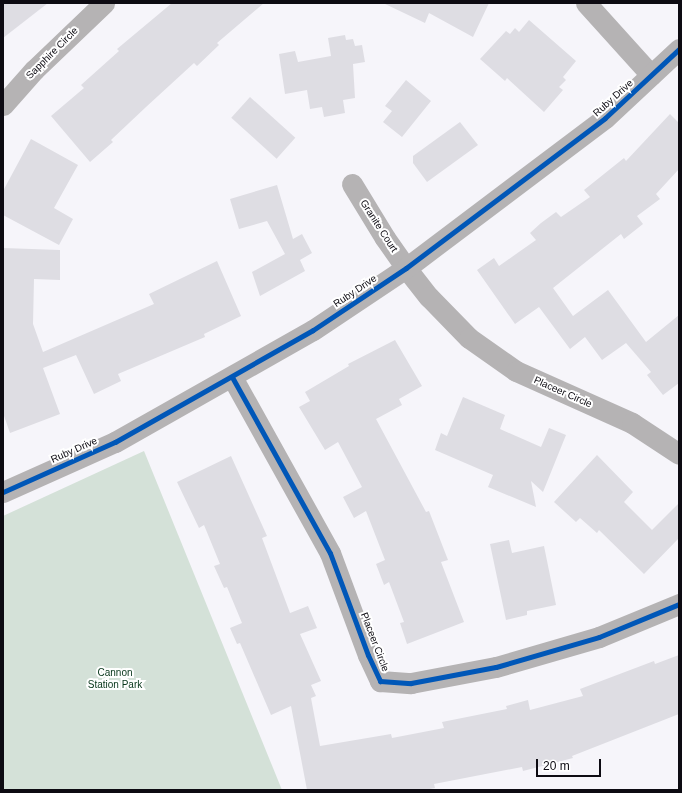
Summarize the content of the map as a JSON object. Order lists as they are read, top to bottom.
{
  "streets": {
    "street": [
      "Sapphire Circle",
      "Ruby Drive",
      "Granite Court",
      "Placeer Circle"
    ]
  },
  "crossings": [
    ["Ruby Drive", "Granite Court"],
    ["Ruby Drive", "Placeer Circle"],
    ["Granite Court", "Placeer Circle"]
  ],
  "parks": ["Cannon Station Park"],
  "scale_bar": "20 m"
}
